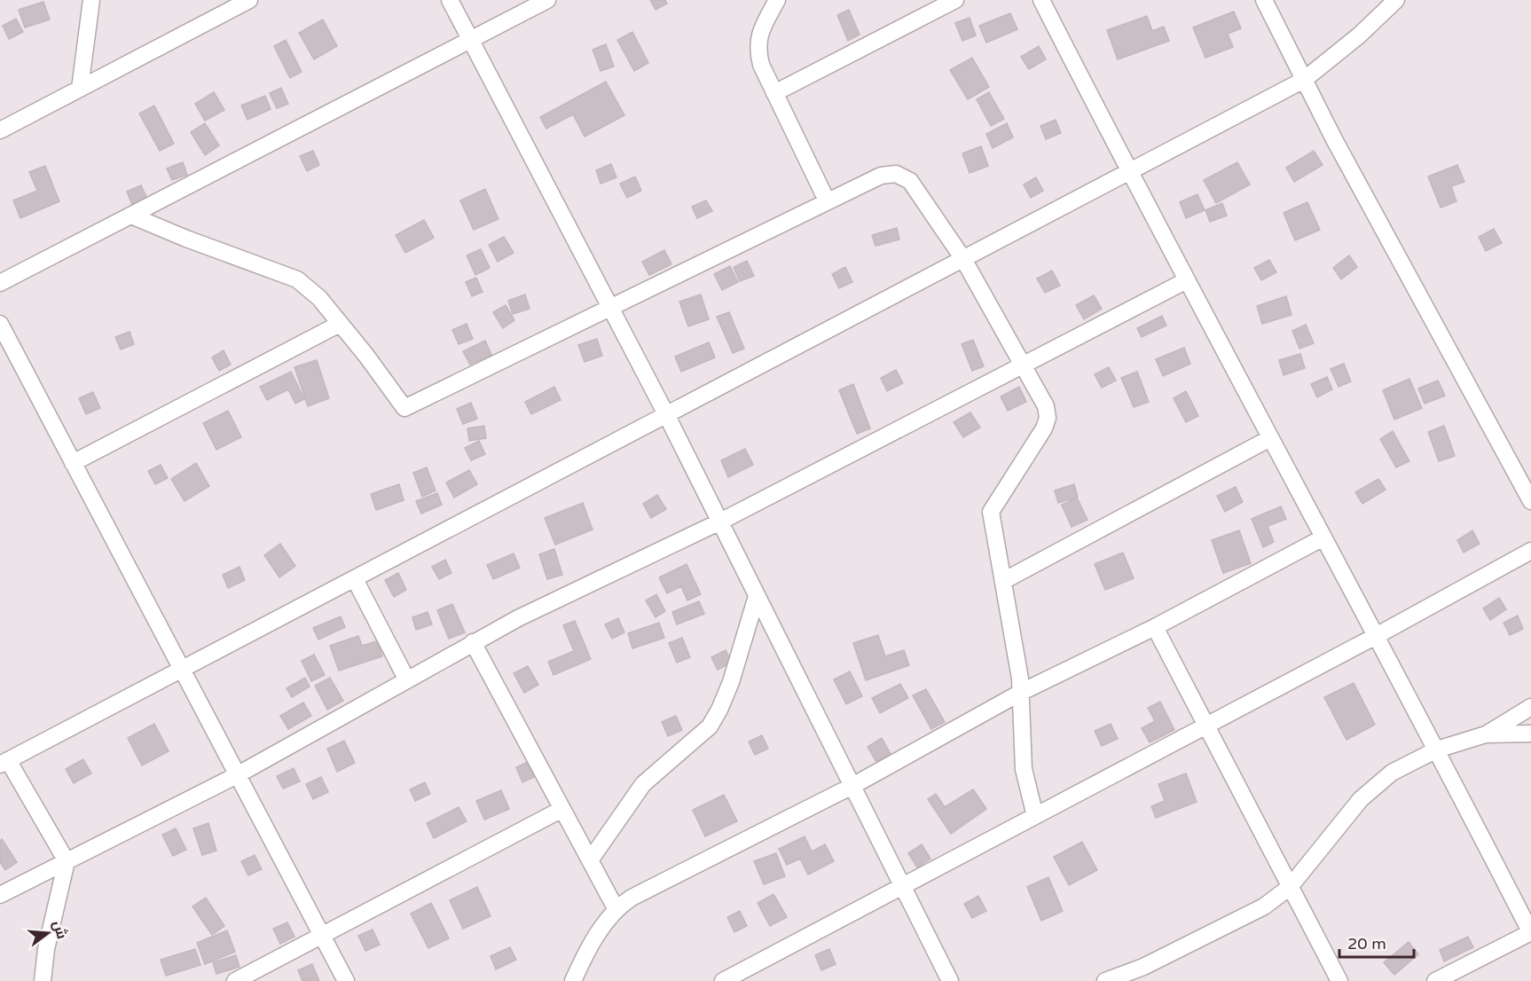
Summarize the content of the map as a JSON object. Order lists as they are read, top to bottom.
{
  "scale_bar": "20 m",
  "north": "right"
}
